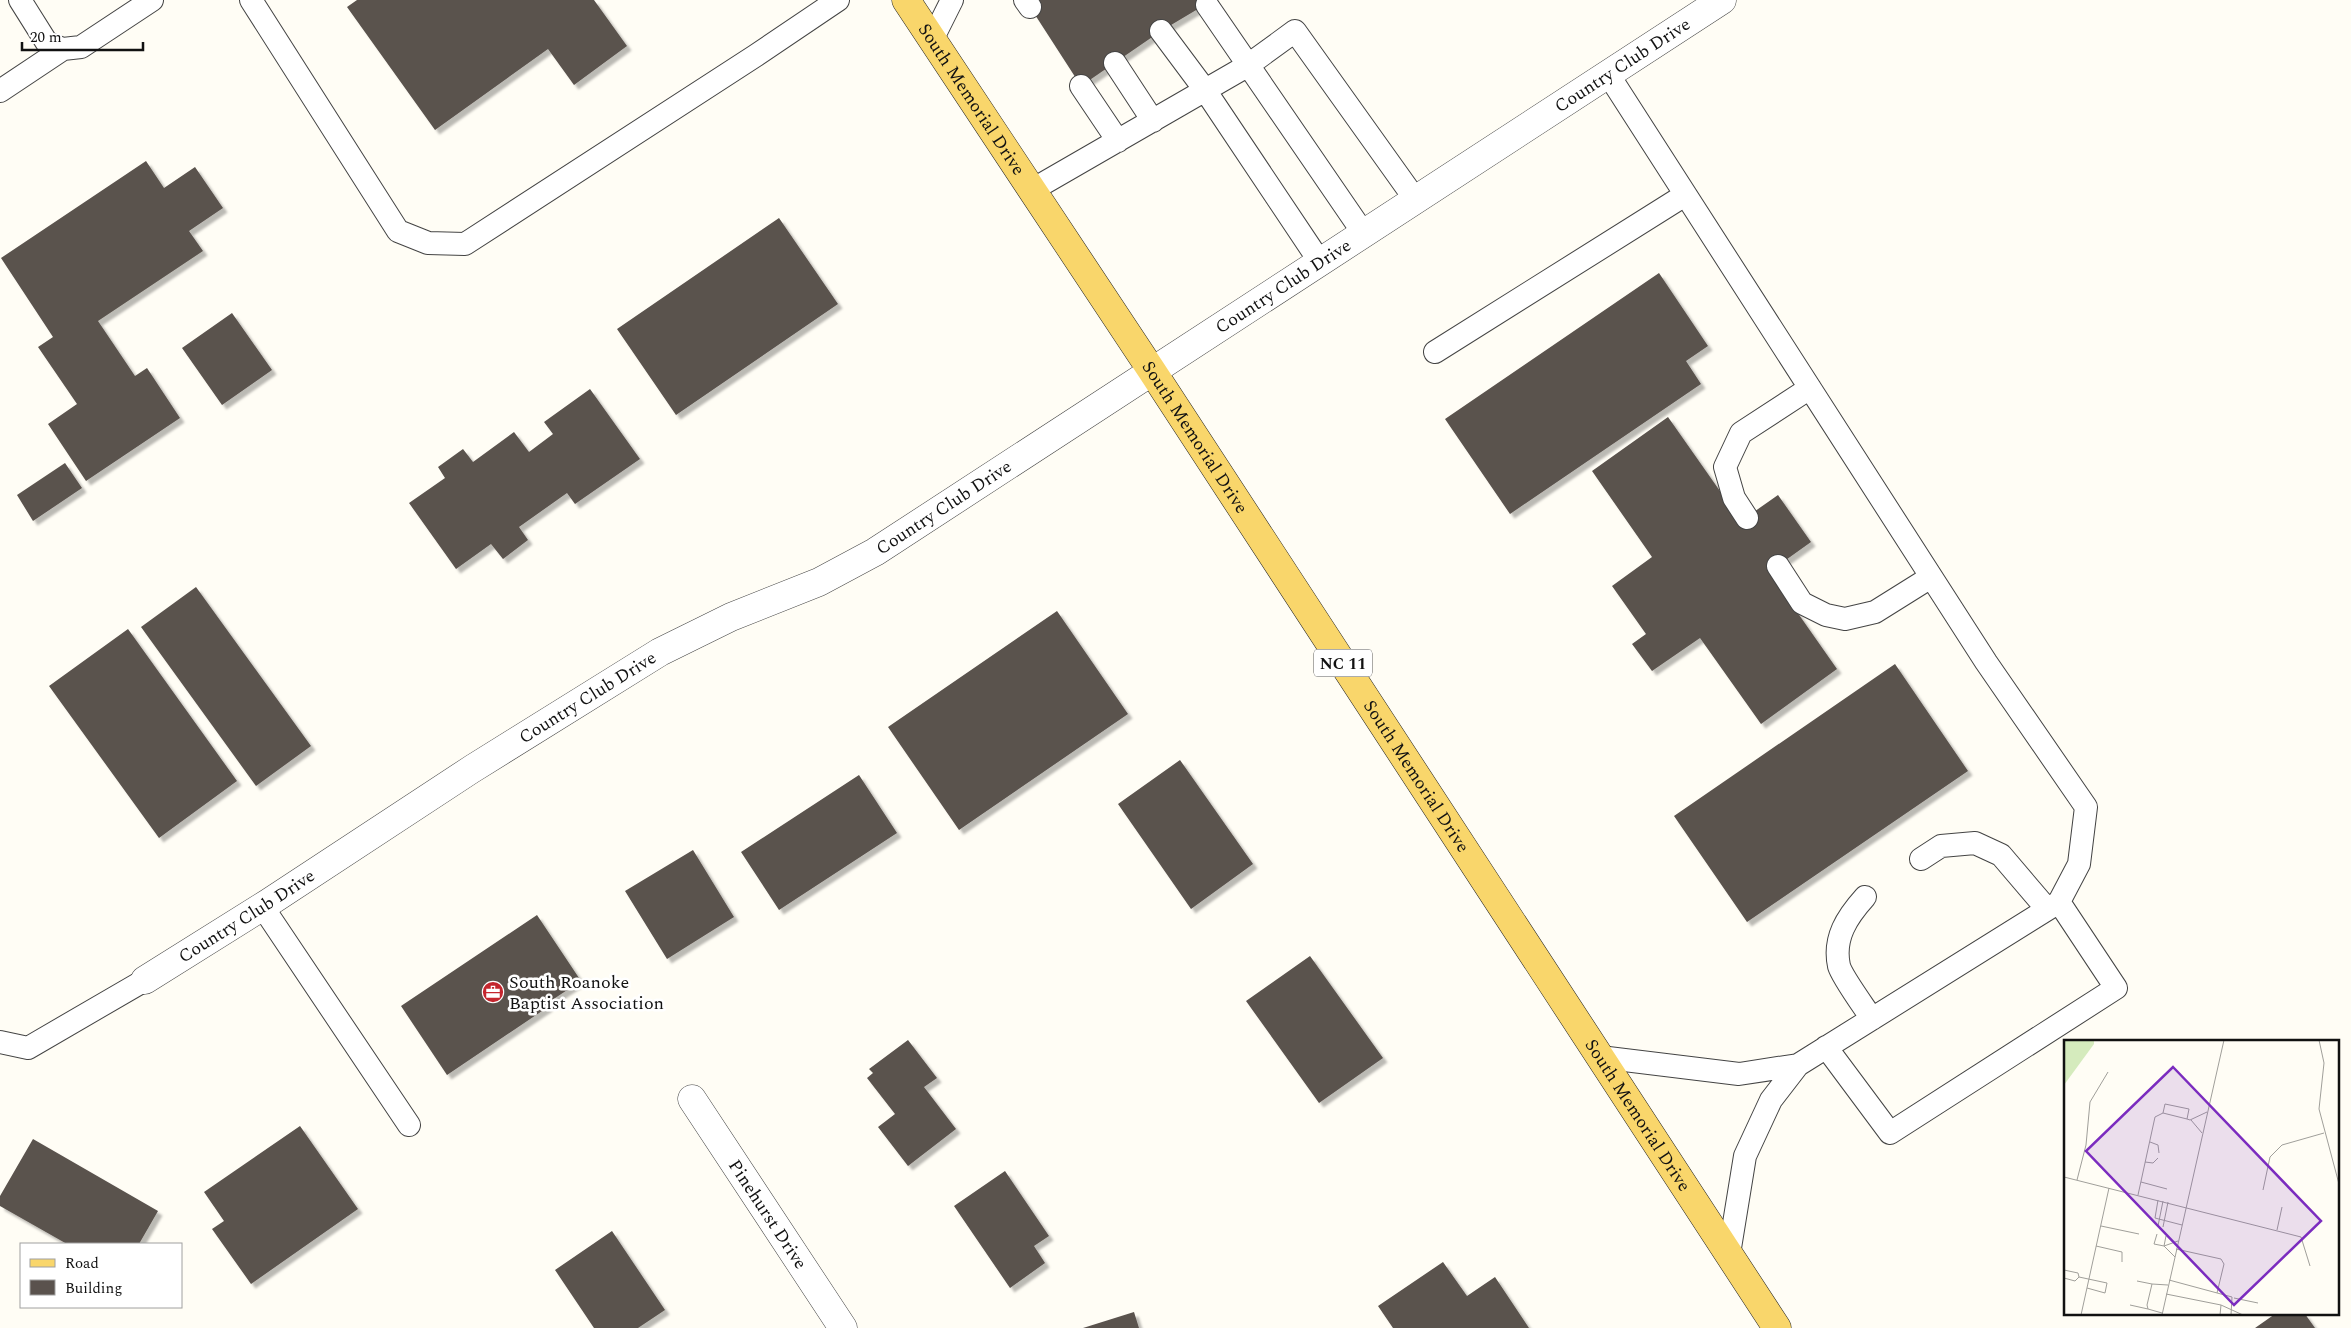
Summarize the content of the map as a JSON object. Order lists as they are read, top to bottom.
{
  "streets": {
    "main road": ["South Memorial Drive", "NC 11"],
    "street": ["Country Club Drive", "Pinehurst Drive"]
  },
  "crossings": [
    ["Country Club Drive", "South Memorial Drive"]
  ],
  "places": {
    "office": ["South Roanoke Baptist Association"]
  },
  "legend": ["Road", "Building"],
  "scale_bar": "20 m"
}
